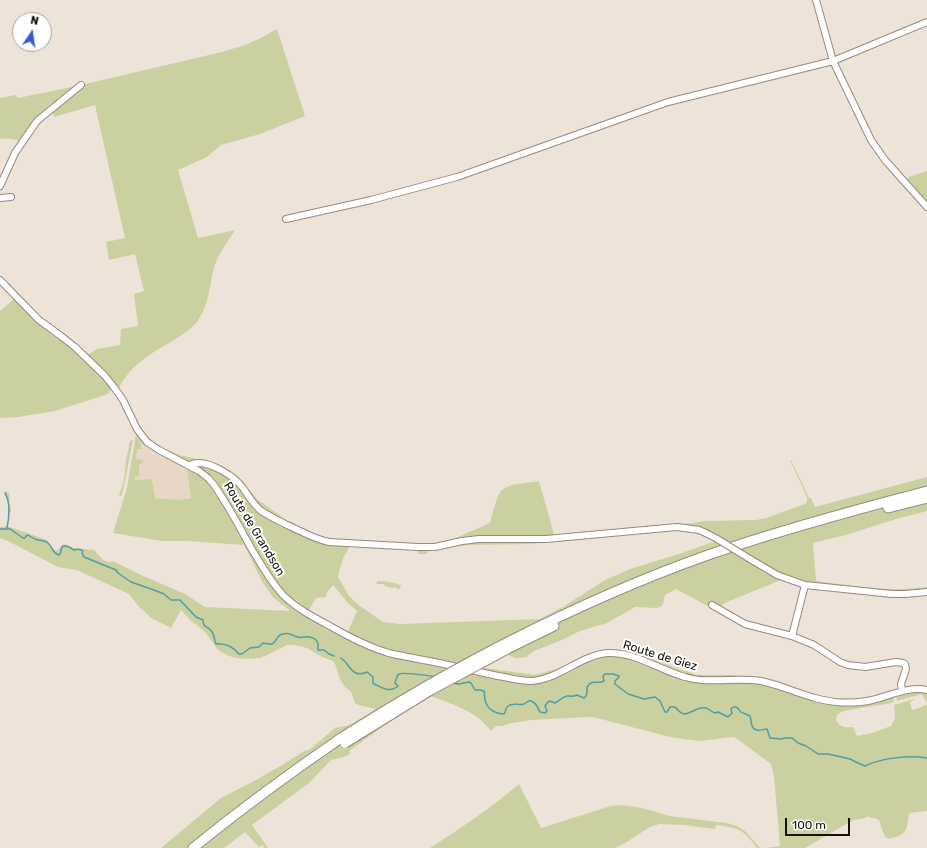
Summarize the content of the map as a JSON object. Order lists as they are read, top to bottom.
{
  "streets": {
    "street": ["Route de Grandson", "Route de Giez"]
  },
  "crossings": [
    ["Route de Grandson", "Route de Giez"]
  ],
  "scale_bar": "100 m",
  "north": "top"
}
